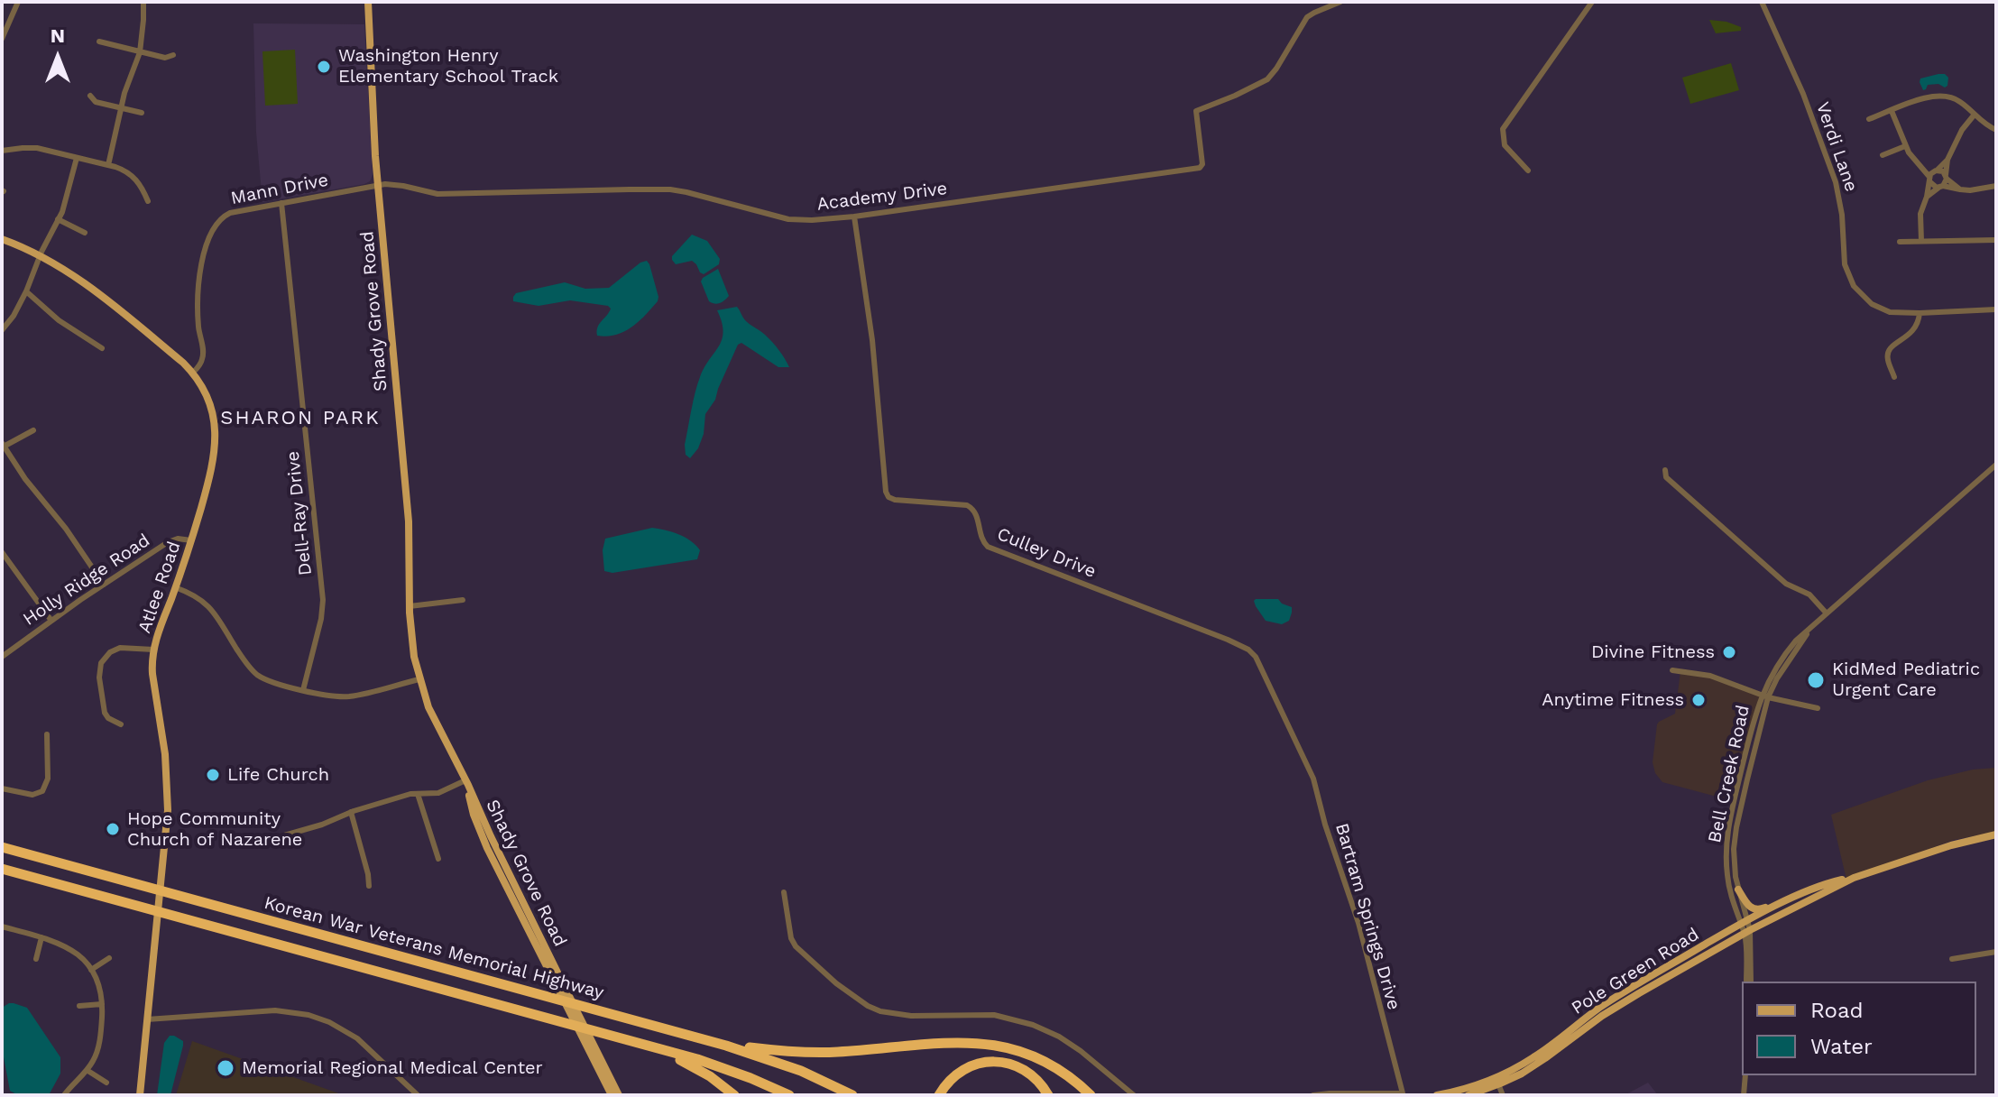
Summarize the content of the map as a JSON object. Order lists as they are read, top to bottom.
{
  "streets": {
    "highway": ["Korean War Veterans Memorial Highway"],
    "main road": ["Shady Grove Road", "Atlee Road", "Pole Green Road"],
    "street": [
      "Verdi Lane",
      "Mann Drive",
      "Academy Drive",
      "Dell-Ray Drive",
      "Culley Drive",
      "Holly Ridge Road",
      "Bell Creek Road",
      "Bartram Springs Drive"
    ]
  },
  "crossings": [
    ["Mann Drive", "Academy Drive"],
    ["Mann Drive", "Shady Grove Road"],
    ["Mann Drive", "Dell-Ray Drive"],
    ["Mann Drive", "Atlee Road"],
    ["Academy Drive", "Shady Grove Road"],
    ["Academy Drive", "Culley Drive"],
    ["Culley Drive", "Bartram Springs Drive"],
    ["Holly Ridge Road", "Atlee Road"],
    ["Bell Creek Road", "Pole Green Road"]
  ],
  "districts": ["SHARON PARK"],
  "places": [
    "Washington Henry Elementary School Track",
    "Divine Fitness",
    "KidMed Pediatric Urgent Care",
    "Anytime Fitness",
    "Life Church",
    "Hope Community Church of Nazarene",
    "Memorial Regional Medical Center"
  ],
  "legend": ["Road", "Water"],
  "north": "top"
}
